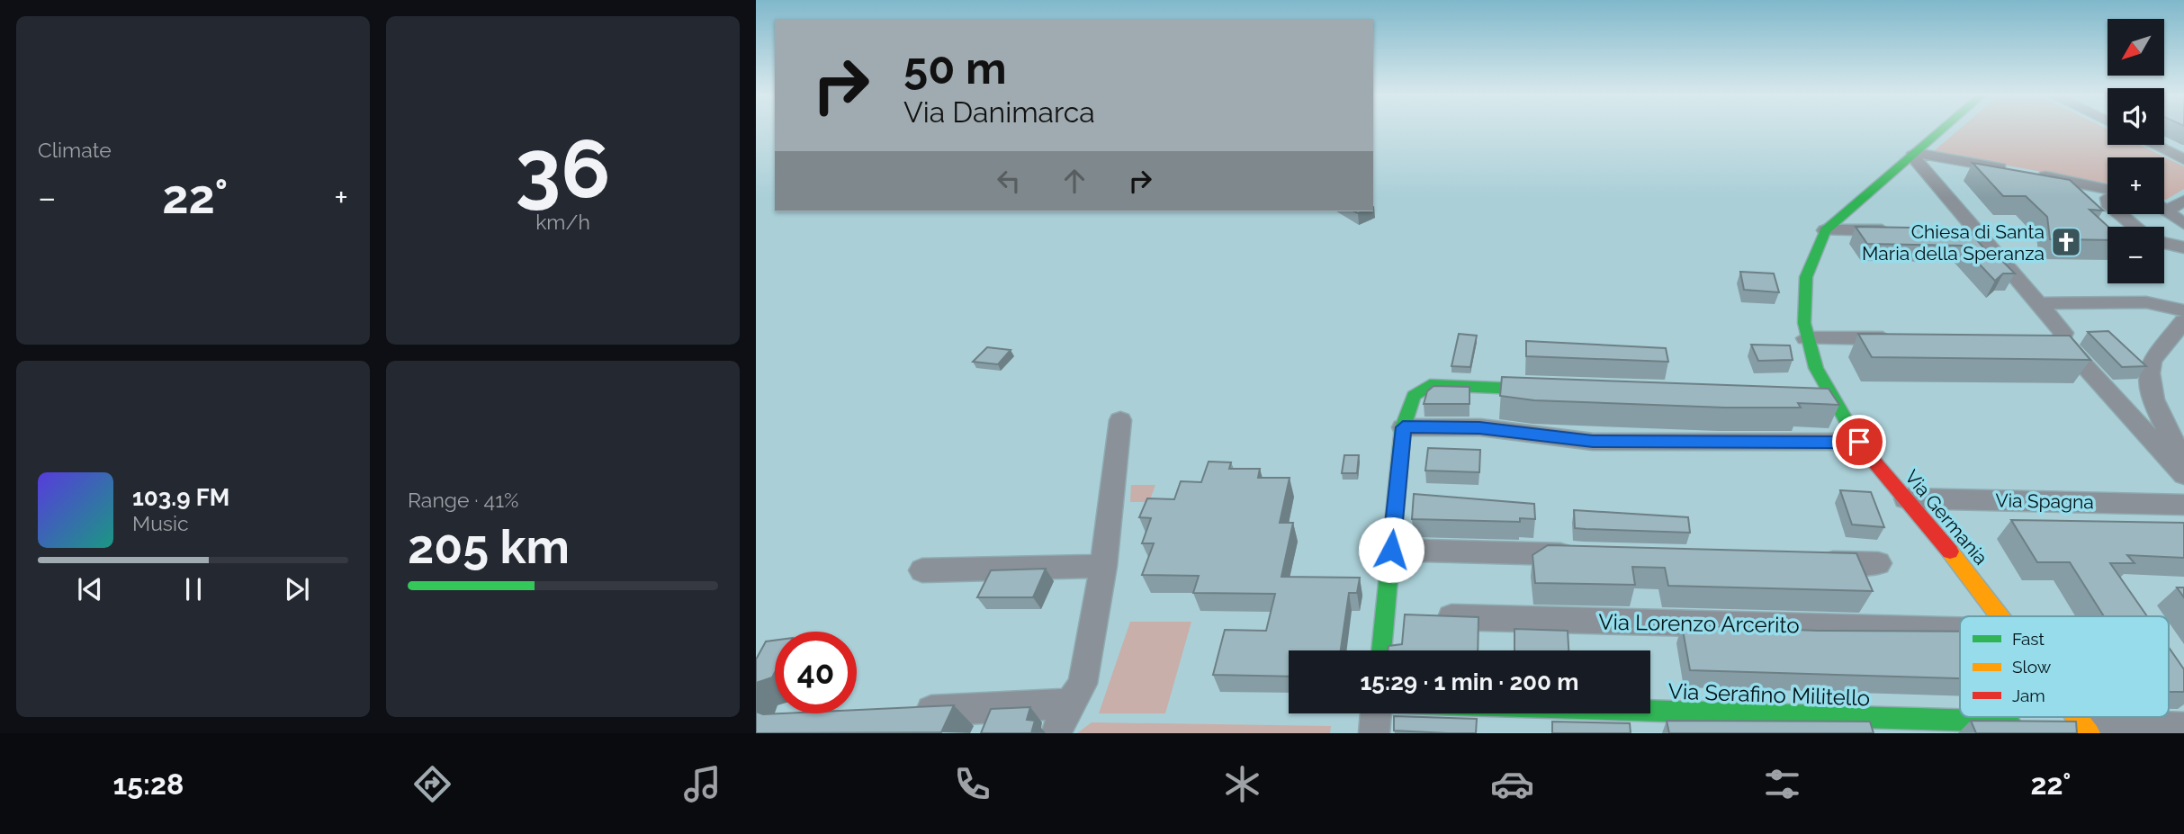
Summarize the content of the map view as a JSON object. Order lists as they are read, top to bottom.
{
  "streets": {
    "street": [
      "Via Spagna",
      "Via Germania",
      "Via Lorenzo Arcerito",
      "Via Serafino Militello"
    ]
  },
  "crossings": [
    ["Via Spagna", "Via Germania"]
  ],
  "places": {
    "church": ["Chiesa di Santa Maria della Speranza"]
  },
  "legend": ["Fast", "Slow", "Jam"],
  "north": "bottom left",
  "page": {
    "tile": [
      "Climate",
      ["36", "km/h"],
      ["Range · 41%", "205 km"]
    ],
    "map_buttons": ["+", "−"],
    "turn": ["50 m", "Via Danimarca"],
    "heat": ["−", "22°", "+"],
    "song": ["103.9 FM", "Music"],
    "limit": "40",
    "trip": "15:29 · 1 min · 200 m",
    "tabs": ["15:28", "22°"]
  }
}
